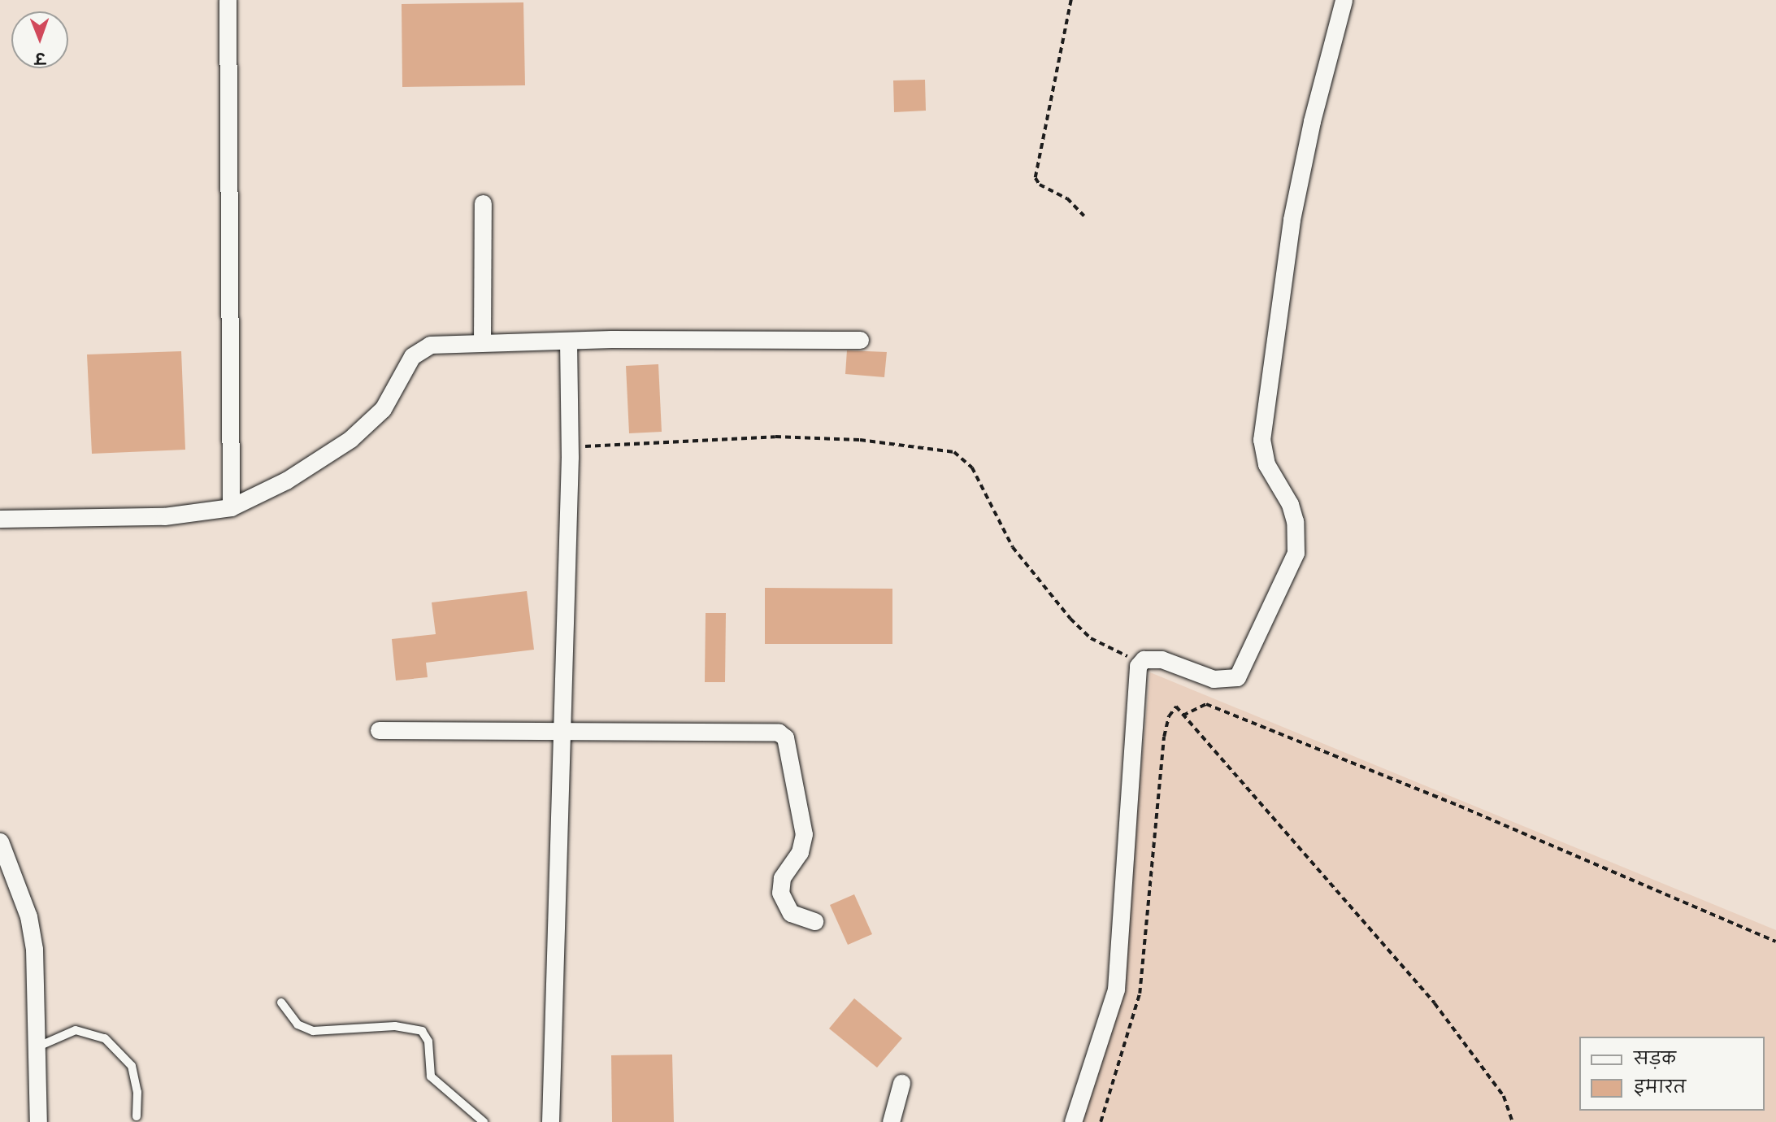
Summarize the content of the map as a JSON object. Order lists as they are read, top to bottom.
{
  "legend": ["सड़क", "इमारत"],
  "north": "bottom"
}
